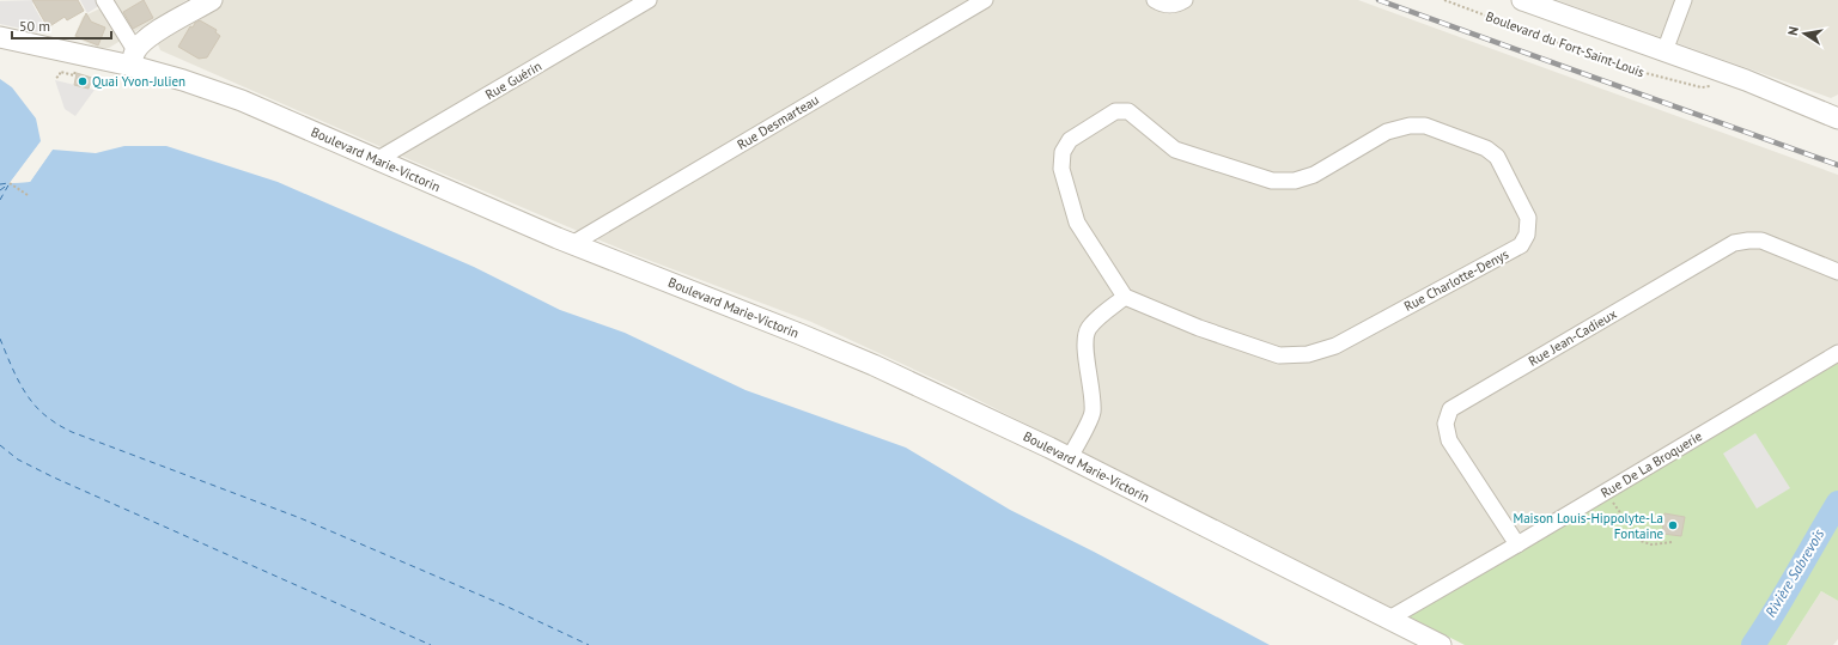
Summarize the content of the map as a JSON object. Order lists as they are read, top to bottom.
{
  "streets": {
    "street": [
      "Boulevard du Fort-Saint-Louis",
      "Rue Guérin",
      "Rue Desmarteau",
      "Boulevard Marie-Victorin",
      "Rue Charlotte-Denys",
      "Rue Jean-Cadieux",
      "Rue De La Broquerie"
    ]
  },
  "crossings": [
    ["Rue Guérin", "Boulevard Marie-Victorin"],
    ["Rue Desmarteau", "Boulevard Marie-Victorin"],
    ["Boulevard Marie-Victorin", "Rue De La Broquerie"],
    ["Rue Jean-Cadieux", "Rue De La Broquerie"]
  ],
  "water": ["Rivière Sabrevois"],
  "places": ["Quai Yvon-Julien", "Maison Louis-Hippolyte-La Fontaine"],
  "scale_bar": "50 m",
  "north": "left"
}
